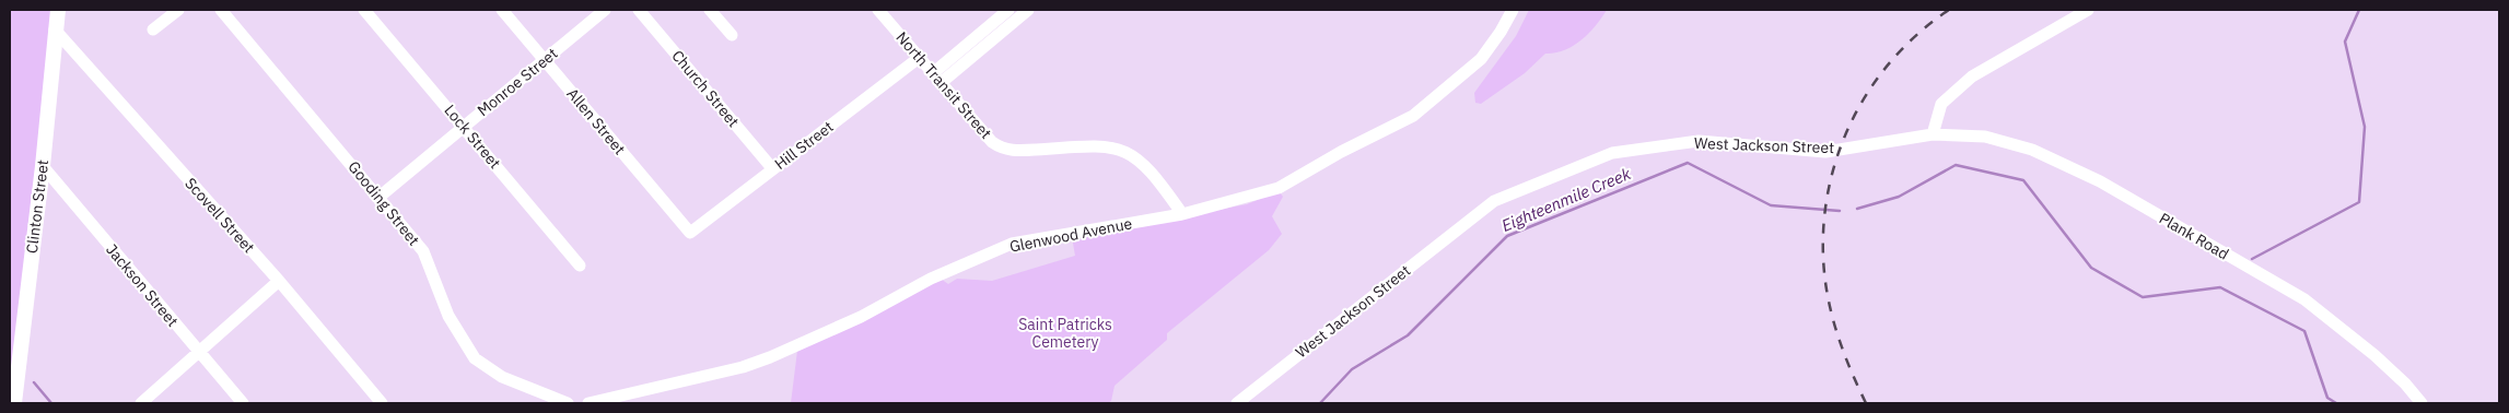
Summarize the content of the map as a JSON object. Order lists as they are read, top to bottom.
{
  "streets": {
    "main road": ["Clinton Street"],
    "street": [
      "Monroe Street",
      "North Transit Street",
      "Church Street",
      "Allen Street",
      "Lock Street",
      "Hill Street",
      "West Jackson Street",
      "Gooding Street",
      "Scovell Street",
      "Glenwood Avenue",
      "Plank Road",
      "Jackson Street"
    ]
  },
  "crossings": [
    ["Monroe Street", "Allen Street"],
    ["Monroe Street", "Lock Street"],
    ["Monroe Street", "Gooding Street"],
    ["North Transit Street", "Hill Street"],
    ["North Transit Street", "Glenwood Avenue"],
    ["Church Street", "Hill Street"],
    ["Allen Street", "Hill Street"],
    ["West Jackson Street", "Plank Road"],
    ["Clinton Street", "Scovell Street"],
    ["Clinton Street", "Jackson Street"]
  ],
  "water": ["Eighteenmile Creek"],
  "parks": ["Saint Patricks Cemetery"]
}
